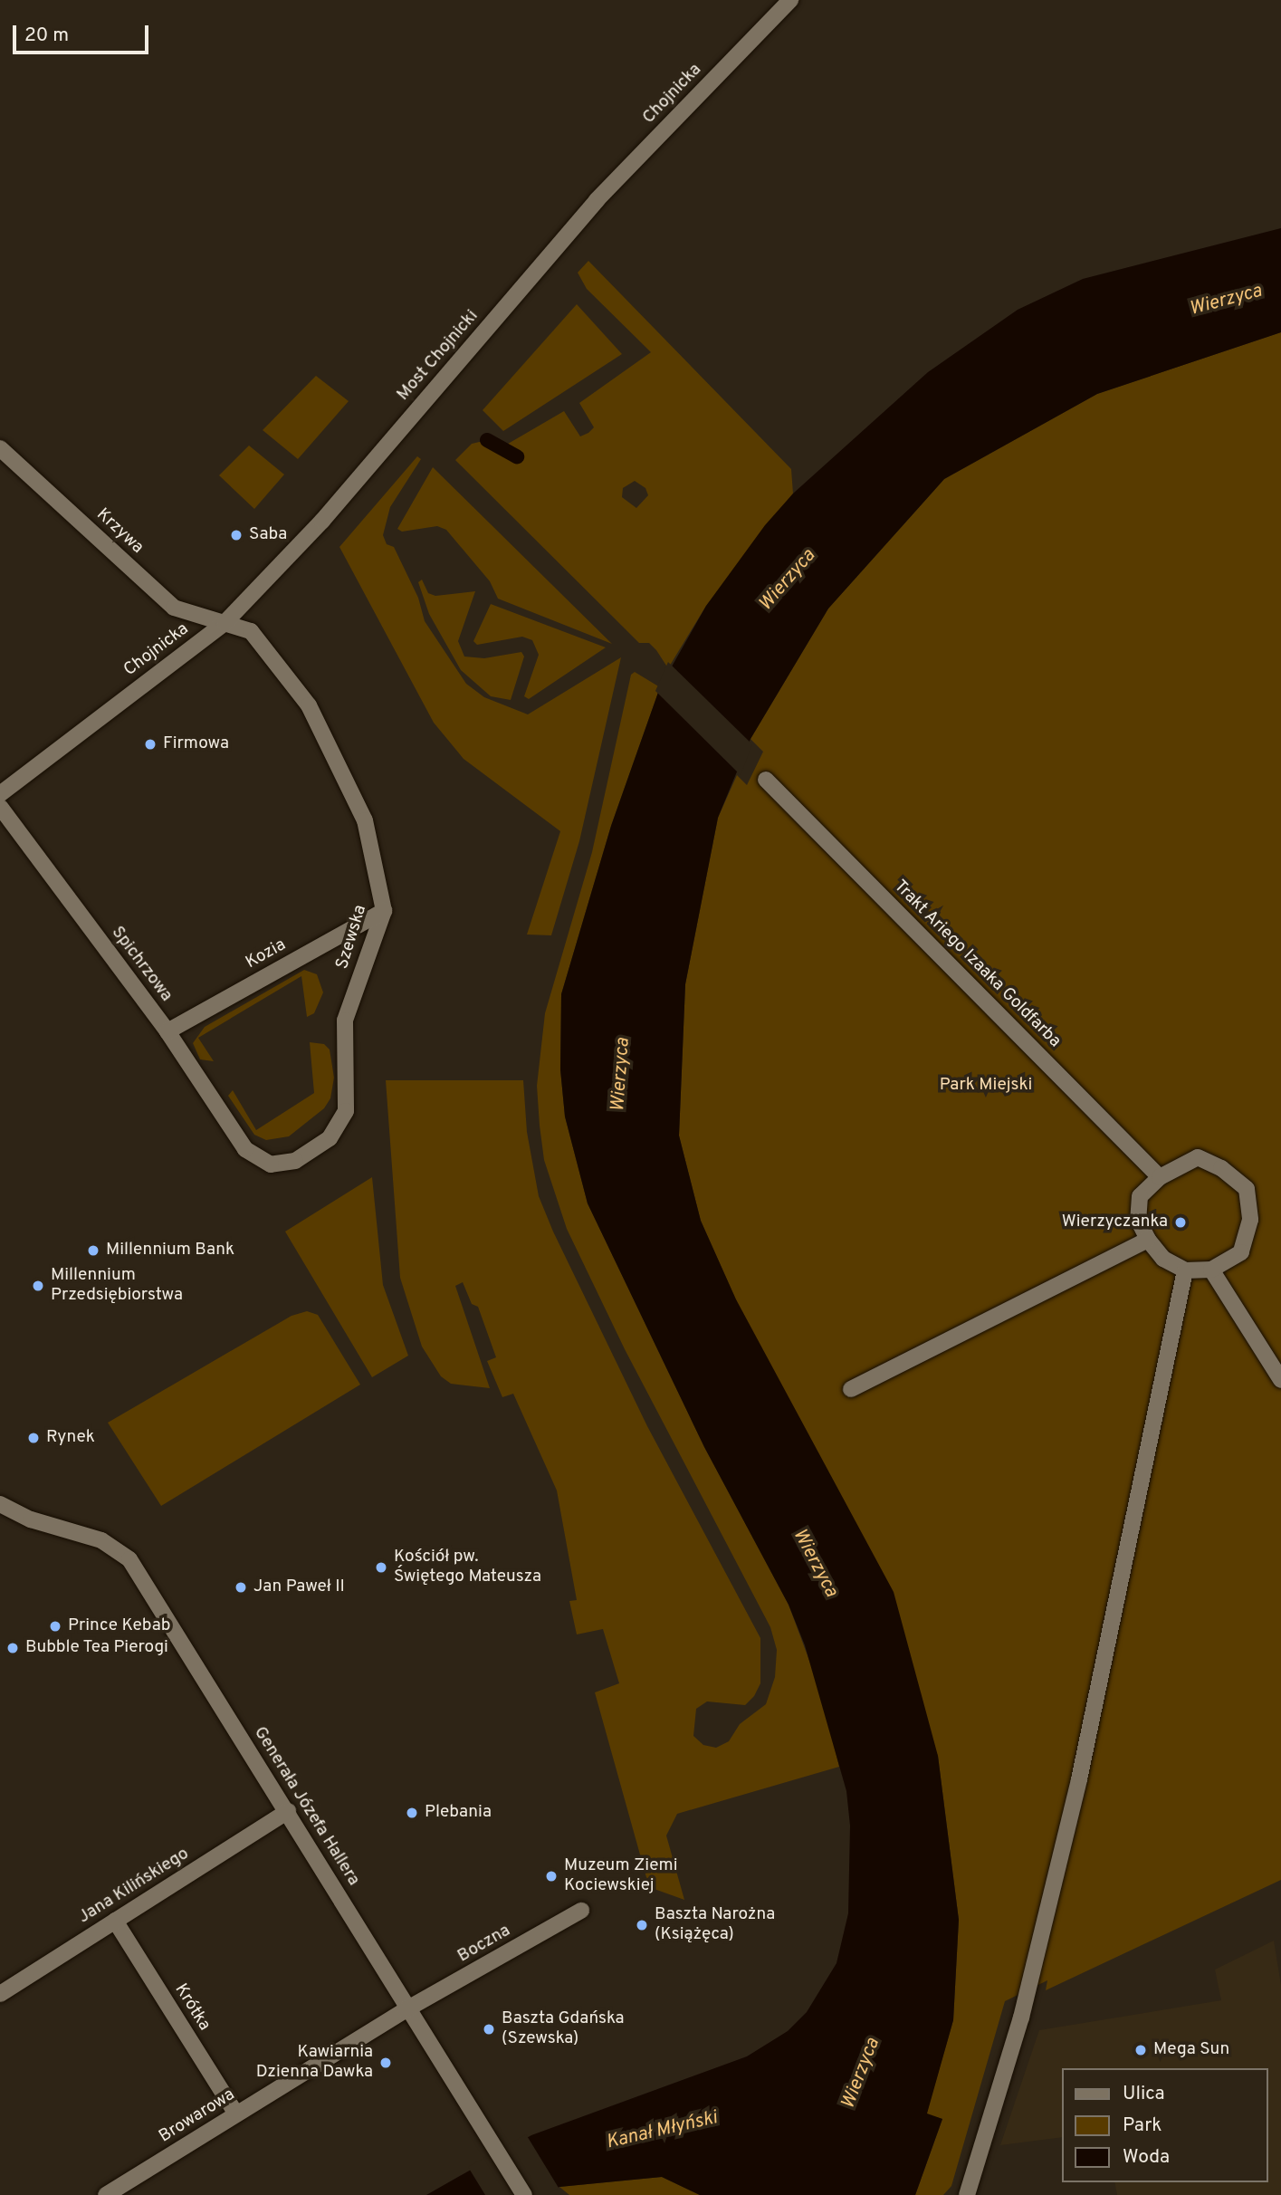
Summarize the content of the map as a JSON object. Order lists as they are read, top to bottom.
{
  "streets": {
    "street": [
      "Chojnicka",
      "Most Chojnicki",
      "Krzywa",
      "Szewska",
      "Kozia",
      "Spichrzowa",
      "Trakt Ariego Izaaka Goldfarba",
      "Generała Józefa Hallera",
      "Jana Kilińskiego",
      "Boczna",
      "Krótka",
      "Browarowa"
    ]
  },
  "crossings": [
    ["Chojnicka", "Most Chojnicki"],
    ["Chojnicka", "Krzywa"],
    ["Chojnicka", "Szewska"],
    ["Krzywa", "Szewska"],
    ["Szewska", "Kozia"],
    ["Szewska", "Spichrzowa"],
    ["Kozia", "Spichrzowa"],
    ["Generała Józefa Hallera", "Jana Kilińskiego"],
    ["Generała Józefa Hallera", "Boczna"],
    ["Generała Józefa Hallera", "Browarowa"],
    ["Jana Kilińskiego", "Krótka"],
    ["Boczna", "Browarowa"],
    ["Krótka", "Browarowa"]
  ],
  "water": ["Wierzyca", "Kanał Młyński"],
  "parks": ["Park Miejski"],
  "places": [
    "Saba",
    "Firmowa",
    "Wierzyczanka",
    "Millennium Bank",
    "Millennium Przedsiębiorstwa",
    "Rynek",
    "Kościół pw. Świętego Mateusza",
    "Jan Paweł II",
    "Prince Kebab",
    "Bubble Tea Pierogi",
    "Plebania",
    "Muzeum Ziemi Kociewskiej",
    "Baszta Narożna (Książęca)",
    "Baszta Gdańska (Szewska)",
    "Mega Sun",
    "Kawiarnia Dzienna Dawka"
  ],
  "legend": ["Ulica", "Park", "Woda"],
  "scale_bar": "20 m"
}
